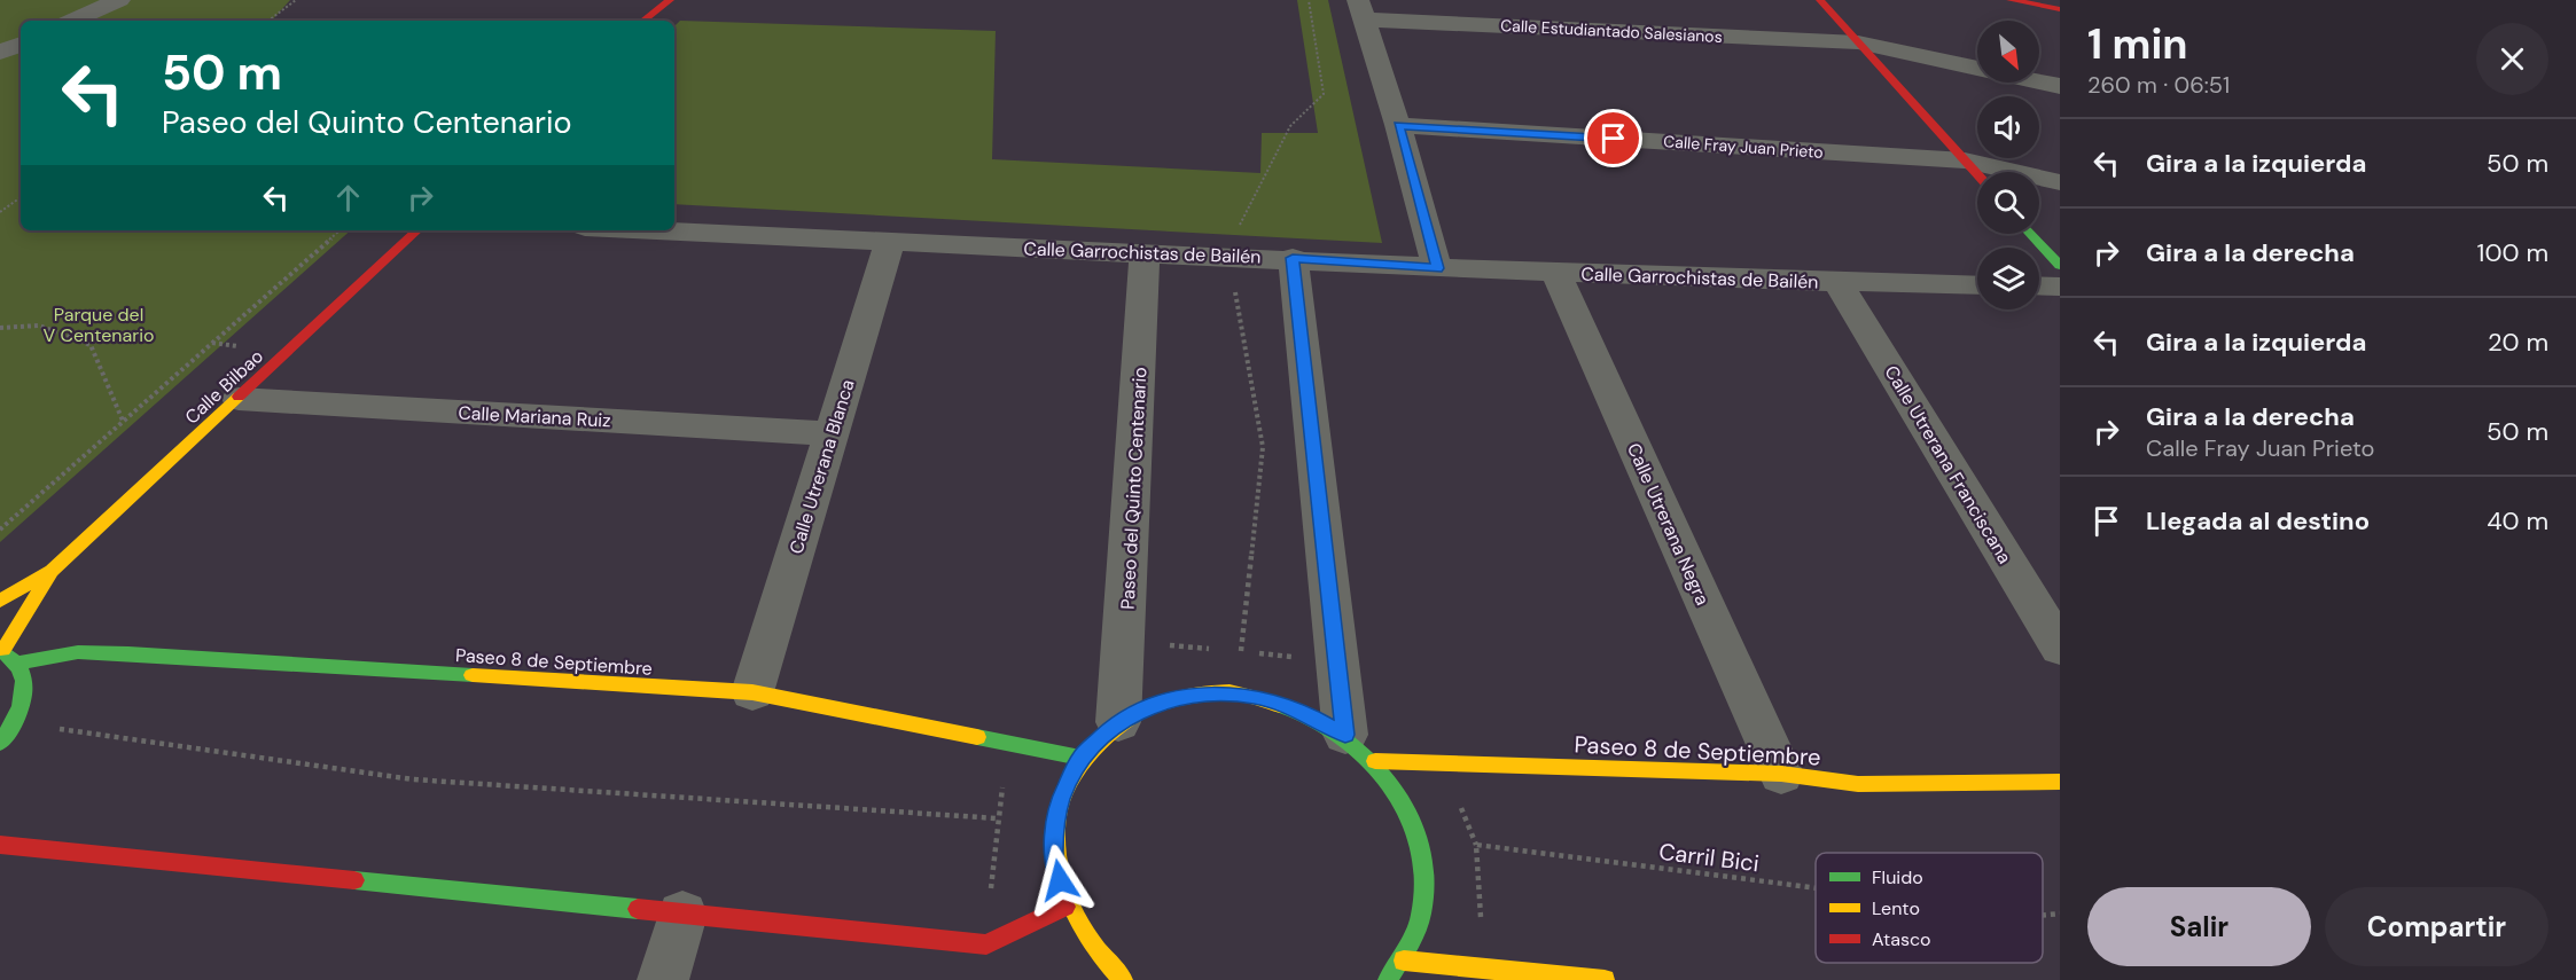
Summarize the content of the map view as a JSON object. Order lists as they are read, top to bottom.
{
  "streets": {
    "street": [
      "Calle Estudiantado Salesianos",
      "Calle Fray Juan Prieto",
      "Calle Garrochistas de Bailén",
      "Calle Bilbao",
      "Calle Mariana Ruiz",
      "Calle Utrerana Franciscana",
      "Calle Utrerana Blanca",
      "Paseo del Quinto Centenario",
      "Calle Utrerana Negra",
      "Paseo 8 de Septiembre"
    ],
    "path": ["Carril Bici"]
  },
  "crossings": [
    ["Calle Garrochistas de Bailén", "Calle Utrerana Franciscana"],
    ["Calle Garrochistas de Bailén", "Calle Utrerana Blanca"],
    ["Calle Garrochistas de Bailén", "Paseo del Quinto Centenario"],
    ["Calle Garrochistas de Bailén", "Calle Utrerana Negra"],
    ["Calle Bilbao", "Calle Mariana Ruiz"],
    ["Calle Mariana Ruiz", "Calle Utrerana Blanca"],
    ["Calle Utrerana Blanca", "Paseo 8 de Septiembre"],
    ["Calle Utrerana Negra", "Paseo 8 de Septiembre"]
  ],
  "parks": ["Parque del V Centenario"],
  "legend": ["Fluido", "Lento", "Atasco"],
  "north": "bottom right",
  "page": {
    "heading": ["1 min", "260 m · 06:51"],
    "turn": ["50 m", "Paseo del Quinto Centenario"],
    "list": [
      {
        "name": "Gira a la izquierda",
        "value": "50 m"
      },
      {
        "name": "Gira a la derecha",
        "value": "100 m"
      },
      {
        "name": "Gira a la izquierda",
        "value": "20 m"
      },
      {
        "name": "Gira a la derecha",
        "note": "Calle Fray Juan Prieto",
        "value": "50 m"
      },
      {
        "name": "Llegada al destino",
        "value": "40 m"
      }
    ],
    "buttons": ["Salir", "Compartir"]
  }
}
